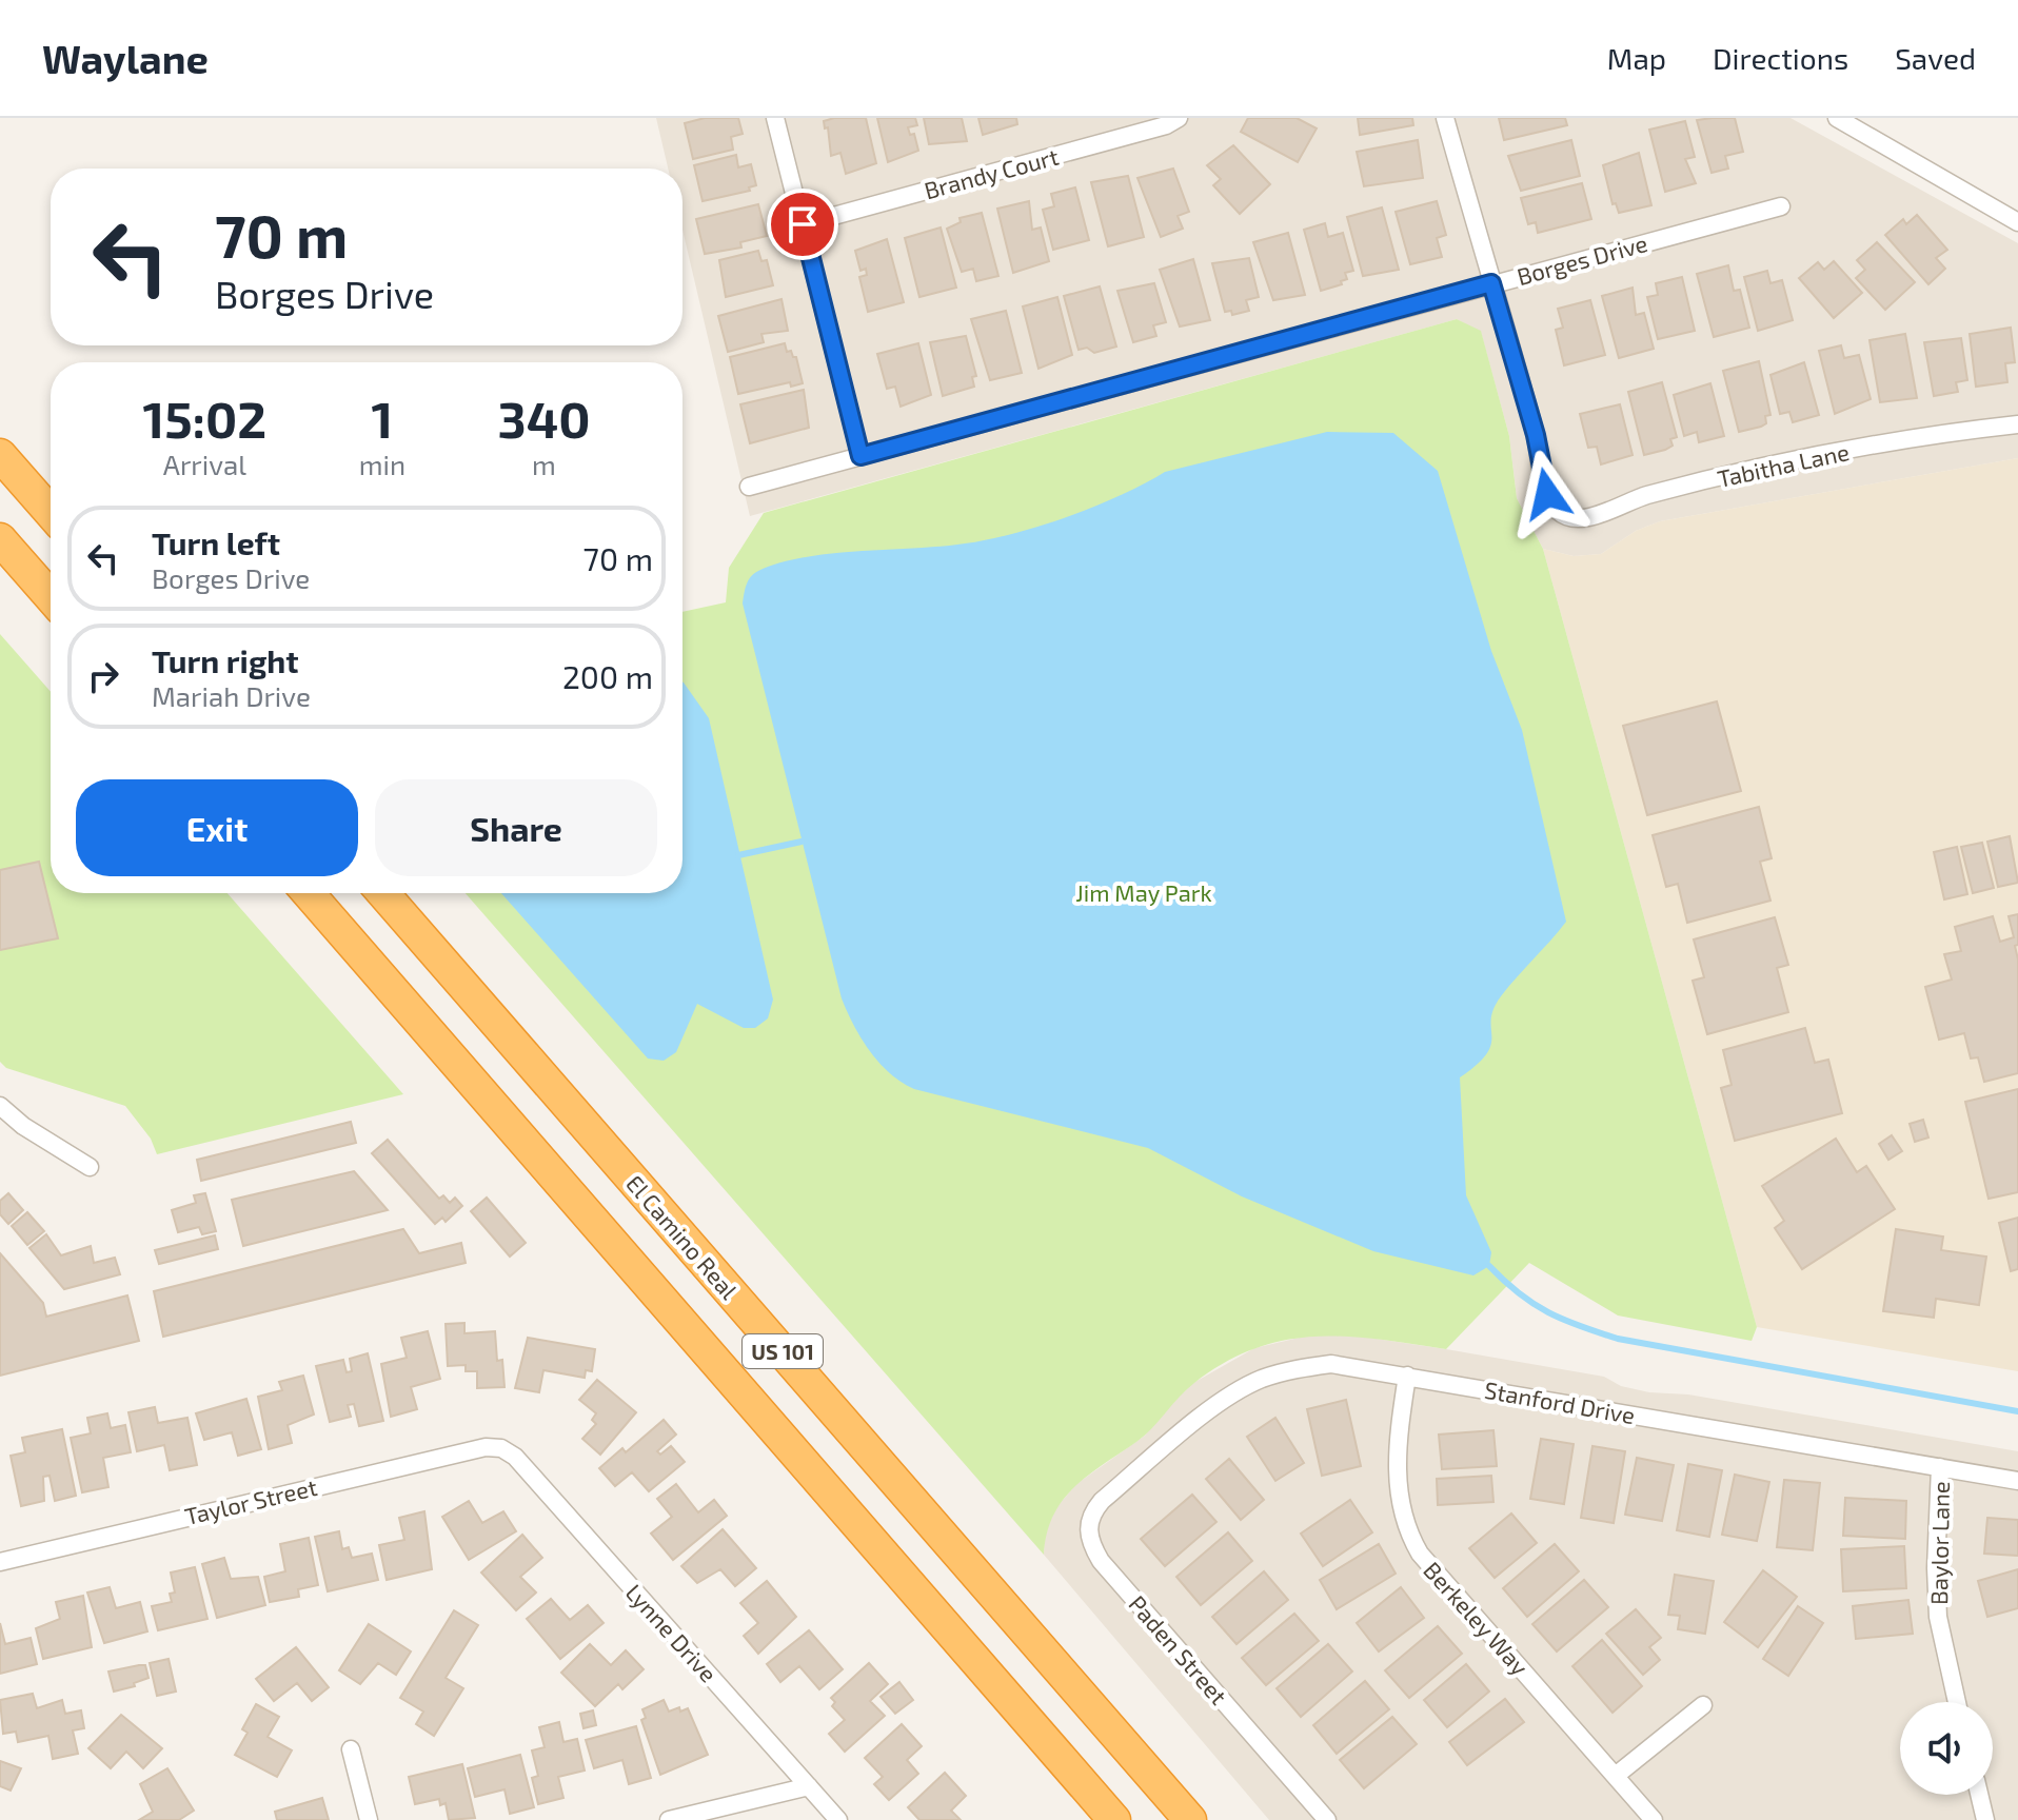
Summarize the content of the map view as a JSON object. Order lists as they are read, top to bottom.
{
  "streets": {
    "highway": ["El Camino Real", "US 101"],
    "street": [
      "Brandy Court",
      "Borges Drive",
      "Tabitha Lane",
      "Stanford Drive",
      "Taylor Street",
      "Baylor Lane",
      "Berkeley Way",
      "Lynne Drive",
      "Paden Street"
    ]
  },
  "crossings": [
    ["Borges Drive", "Tabitha Lane"],
    ["Stanford Drive", "Baylor Lane"],
    ["Stanford Drive", "Berkeley Way"],
    ["Stanford Drive", "Paden Street"],
    ["Taylor Street", "Lynne Drive"]
  ],
  "parks": ["Jim May Park"],
  "page": {
    "header": "Waylane",
    "nav": ["Map", "Directions", "Saved"],
    "turn": ["70 m", "Borges Drive"],
    "eta": [
      "15:02",
      "Arrival",
      "1",
      "min",
      "340",
      "m"
    ],
    "list": [
      {
        "name": "Turn left",
        "note": "Borges Drive",
        "value": "70 m"
      },
      {
        "name": "Turn right",
        "note": "Mariah Drive",
        "value": "200 m"
      }
    ],
    "buttons": ["Exit", "Share"]
  }
}
